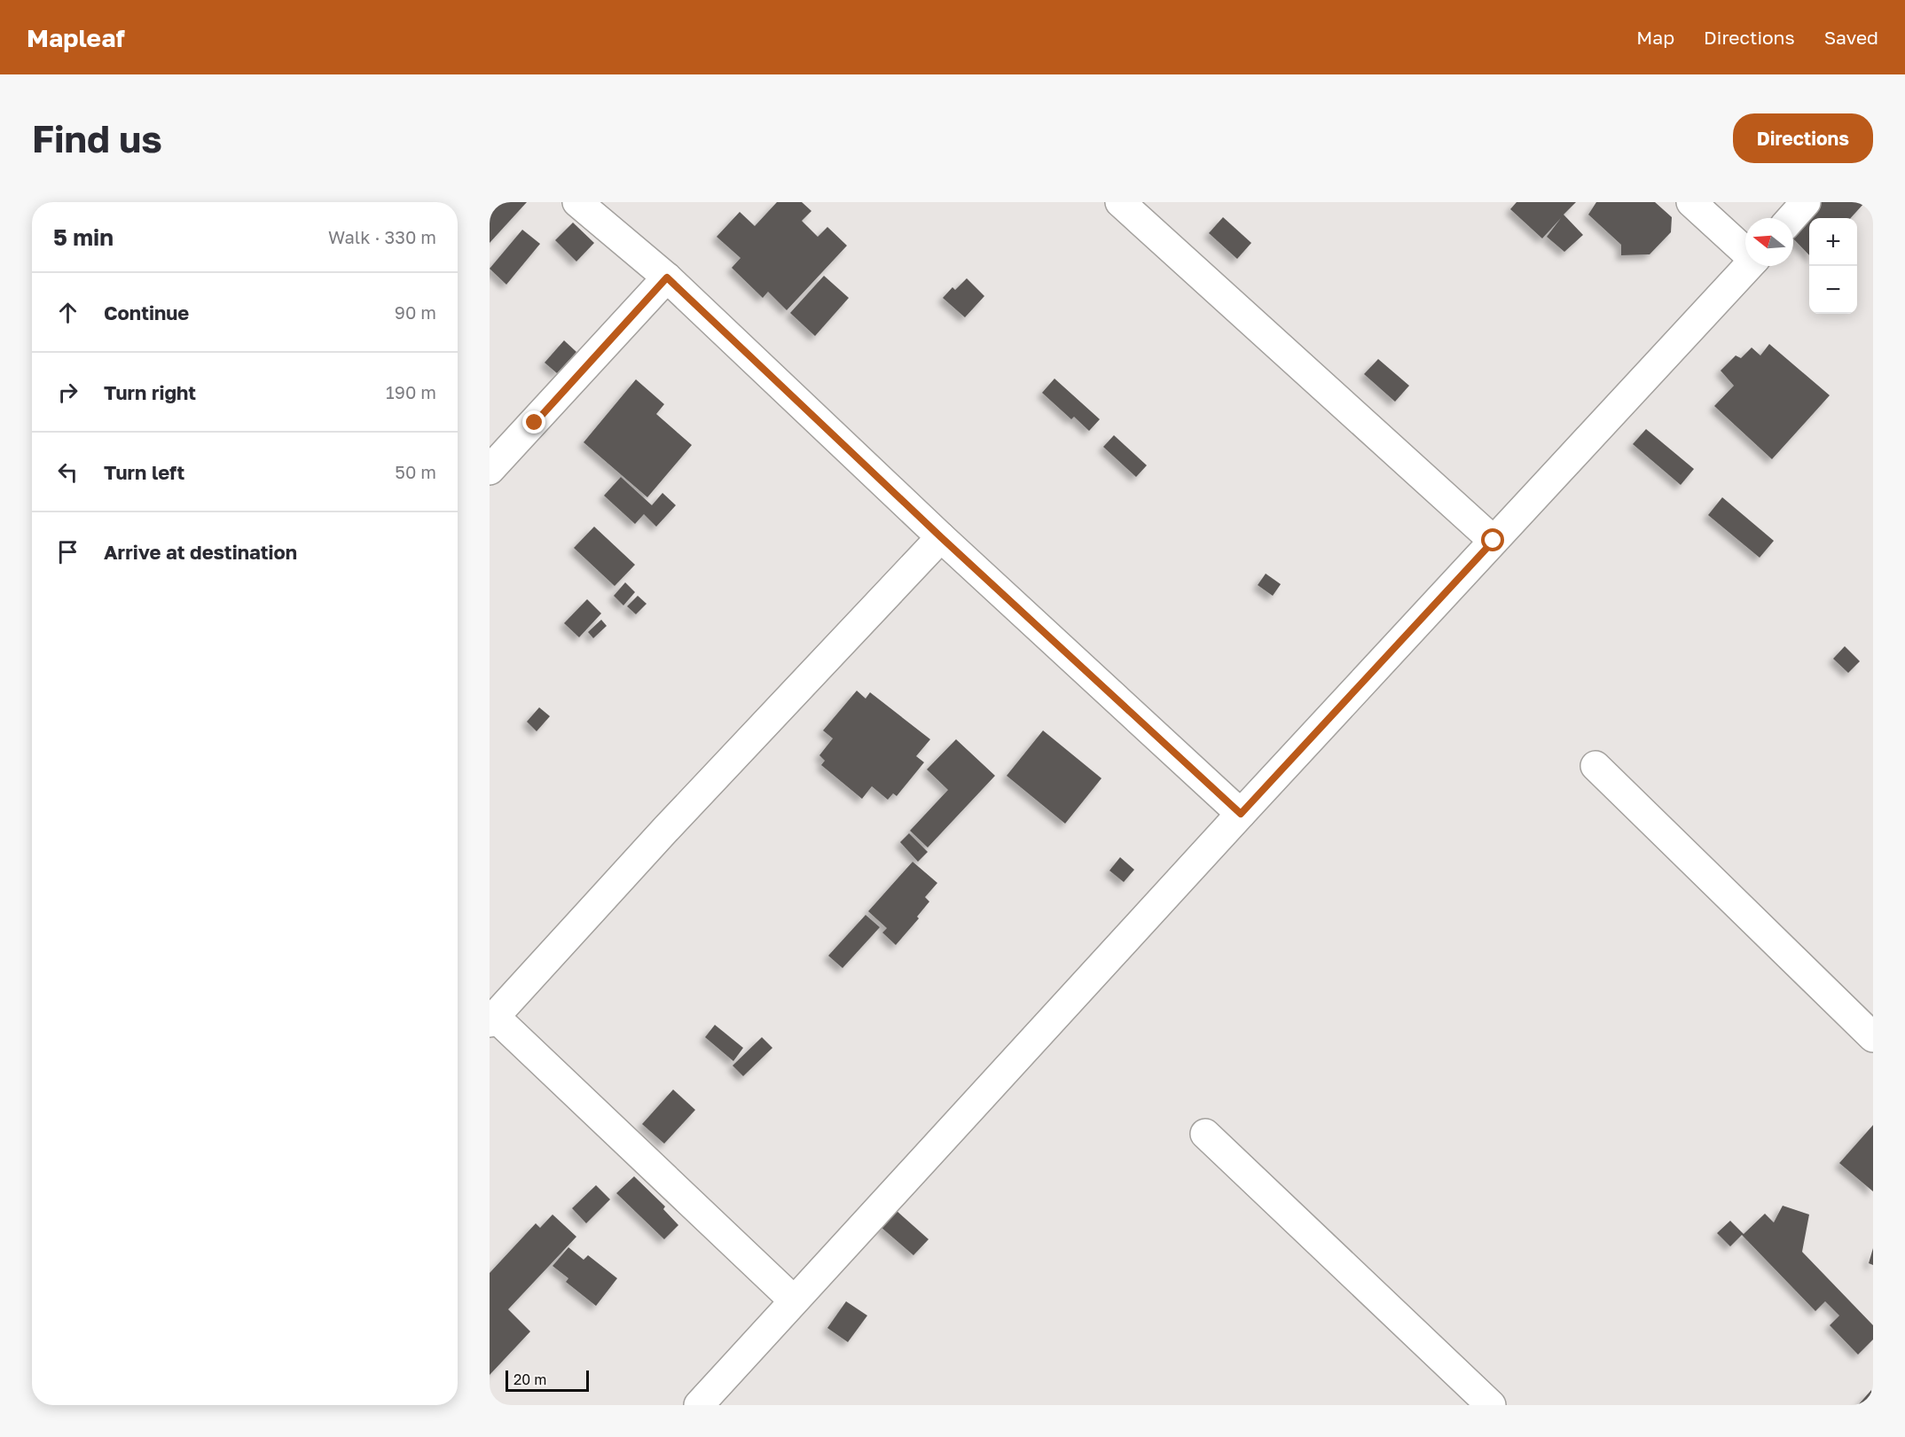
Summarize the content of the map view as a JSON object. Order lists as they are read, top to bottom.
{
  "scale_bar": "20 m",
  "north": "left",
  "page": {
    "header": "Mapleaf",
    "nav": ["Map", "Directions", "Saved"],
    "buttons": "Directions",
    "title": "Find us",
    "heading": ["5 min", "Walk · 330 m"],
    "map_buttons": ["+", "−"],
    "list": [
      ["Continue", "90 m"],
      ["Turn right", "190 m"],
      ["Turn left", "50 m"],
      "Arrive at destination"
    ],
    "scale": "20 m"
  }
}
